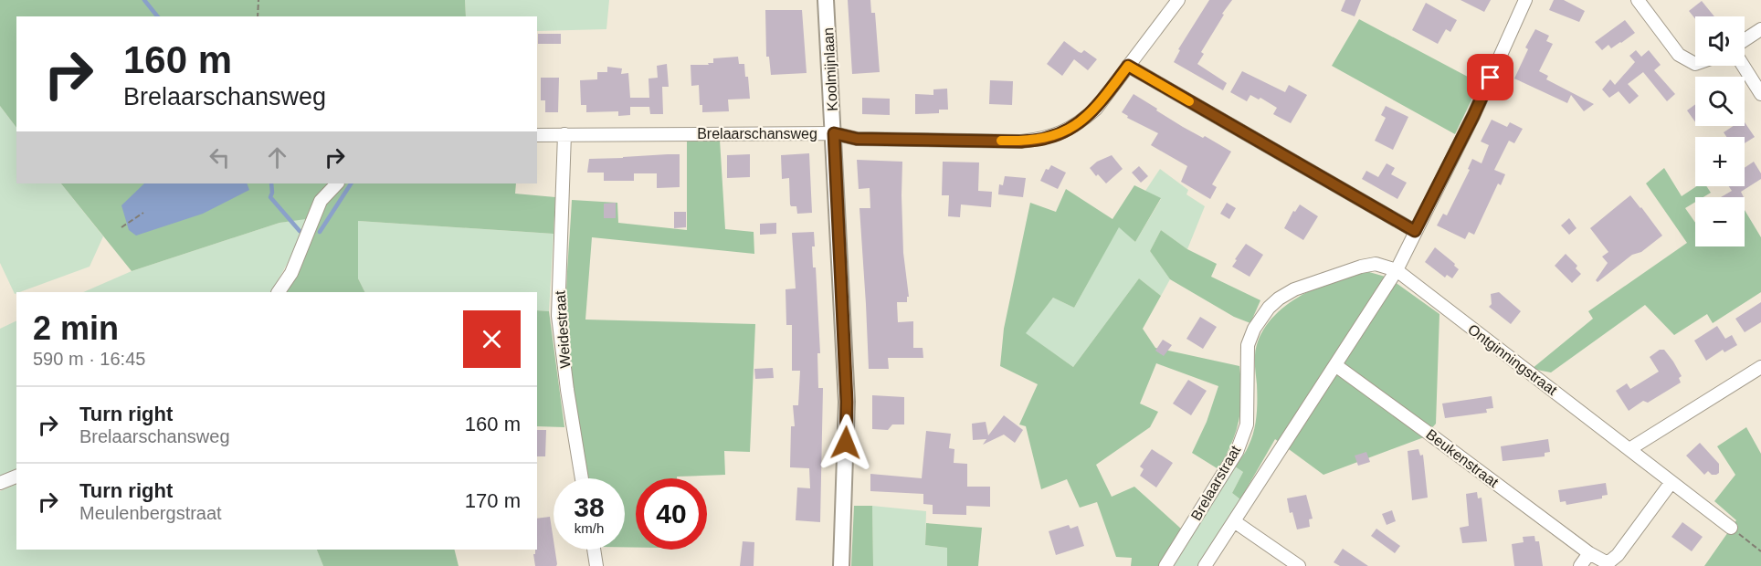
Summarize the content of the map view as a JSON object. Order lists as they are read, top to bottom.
{
  "streets": {
    "street": [
      "Koolmijnlaan",
      "Brelaarschansweg",
      "Weidestraat",
      "Ontginningstraat",
      "Beukenstraat",
      "Brelaarstraat"
    ]
  },
  "crossings": [
    ["Koolmijnlaan", "Brelaarschansweg"],
    ["Brelaarschansweg", "Weidestraat"],
    ["Ontginningstraat", "Brelaarstraat"]
  ],
  "page": {
    "map_buttons": ["+", "−"],
    "turn": ["160 m", "Brelaarschansweg"],
    "heading": ["2 min", "590 m · 16:45"],
    "list": [
      {
        "name": "Turn right",
        "note": "Brelaarschansweg",
        "value": "160 m"
      },
      {
        "name": "Turn right",
        "note": "Meulenbergstraat",
        "value": "170 m"
      }
    ],
    "speed": "38 km/h",
    "limit": "40"
  }
}
